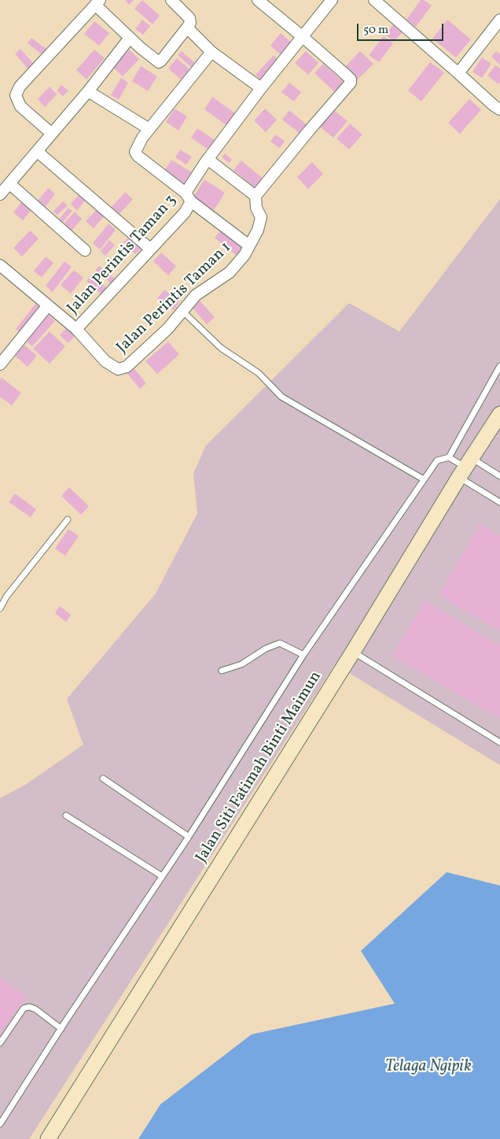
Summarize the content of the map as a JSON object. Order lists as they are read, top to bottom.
{
  "streets": {
    "street": ["Jalan Perintis Taman 3", "Jalan Perintis Taman 1", "Jalan Siti Fatimah Binti Maimun"]
  },
  "crossings": [
    ["Jalan Perintis Taman 3", "Jalan Perintis Taman 1"]
  ],
  "water": ["Telaga Ngipik"],
  "scale_bar": "50 m"
}
